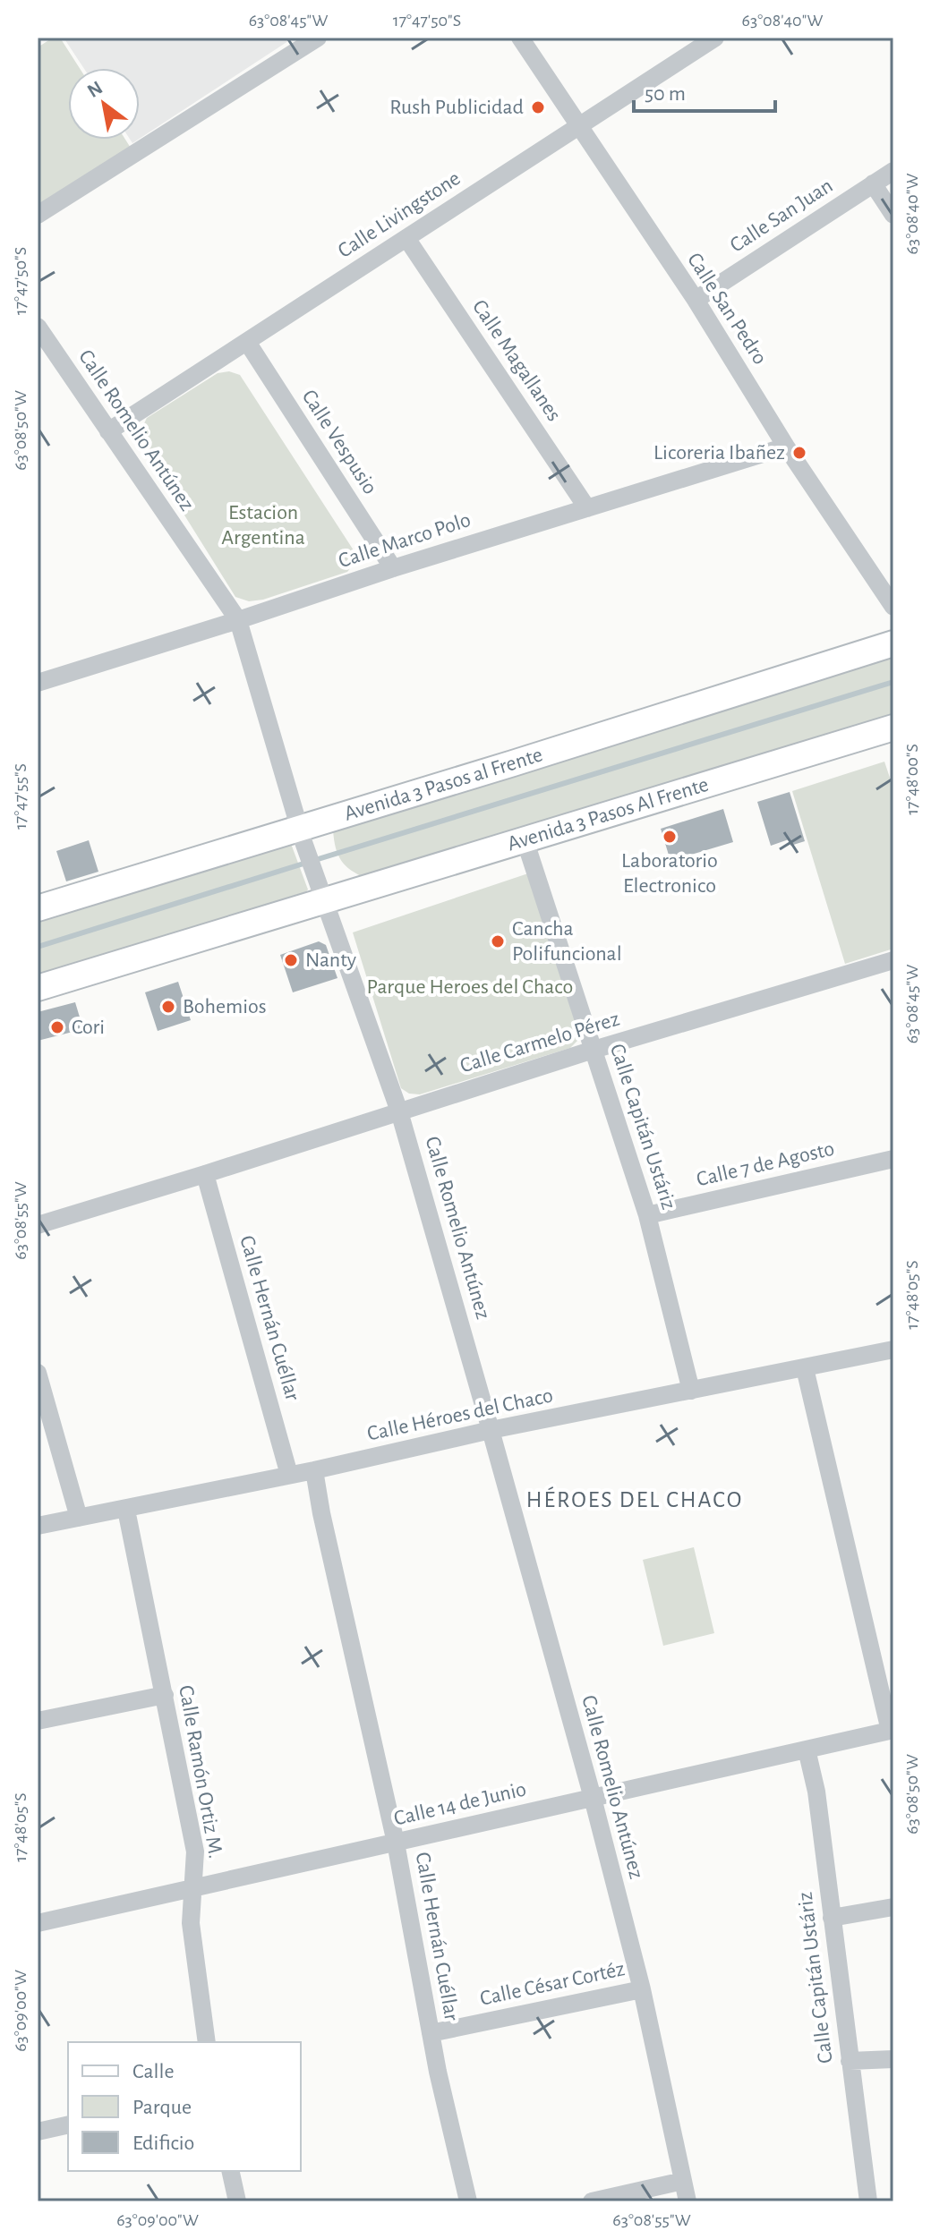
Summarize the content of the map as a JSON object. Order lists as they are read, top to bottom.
{
  "streets": {
    "main road": ["Avenida 3 Pasos al Frente", "Avenida 3 Pasos Al Frente"],
    "street": [
      "Calle Livingstone",
      "Calle San Juan",
      "Calle San Pedro",
      "Calle Magallanes",
      "Calle Romelio Antúnez",
      "Calle Vespusio",
      "Calle Marco Polo",
      "Calle Carmelo Pérez",
      "Calle Capitán Ustáriz",
      "Calle 7 de Agosto",
      "Calle Hernán Cuéllar",
      "Calle Héroes del Chaco",
      "Calle Ramón Ortiz M.",
      "Calle 14 de Junio",
      "Calle César Cortéz"
    ]
  },
  "crossings": [
    ["Calle Livingstone", "Calle San Pedro"],
    ["Calle Livingstone", "Calle Magallanes"],
    ["Calle Livingstone", "Calle Romelio Antúnez"],
    ["Calle Livingstone", "Calle Vespusio"],
    ["Calle San Juan", "Calle San Pedro"],
    ["Calle San Pedro", "Calle Marco Polo"],
    ["Calle Magallanes", "Calle Marco Polo"],
    ["Calle Romelio Antúnez", "Calle Marco Polo"],
    ["Calle Romelio Antúnez", "Avenida 3 Pasos al Frente"],
    ["Calle Romelio Antúnez", "Avenida 3 Pasos Al Frente"],
    ["Calle Romelio Antúnez", "Calle Carmelo Pérez"],
    ["Calle Romelio Antúnez", "Calle Héroes del Chaco"],
    ["Calle Romelio Antúnez", "Calle 14 de Junio"],
    ["Calle Romelio Antúnez", "Calle César Cortéz"],
    ["Calle Vespusio", "Calle Marco Polo"],
    ["Avenida 3 Pasos Al Frente", "Calle Capitán Ustáriz"],
    ["Calle Carmelo Pérez", "Calle Capitán Ustáriz"],
    ["Calle Carmelo Pérez", "Calle Hernán Cuéllar"],
    ["Calle Capitán Ustáriz", "Calle 7 de Agosto"],
    ["Calle Capitán Ustáriz", "Calle Héroes del Chaco"],
    ["Calle Capitán Ustáriz", "Calle 14 de Junio"],
    ["Calle Hernán Cuéllar", "Calle Héroes del Chaco"],
    ["Calle Hernán Cuéllar", "Calle 14 de Junio"],
    ["Calle Hernán Cuéllar", "Calle César Cortéz"],
    ["Calle Héroes del Chaco", "Calle Ramón Ortiz M."],
    ["Calle Ramón Ortiz M.", "Calle 14 de Junio"]
  ],
  "districts": ["HÉROES DEL CHACO"],
  "parks": ["Estacion Argentina", "Parque Heroes del Chaco"],
  "places": [
    "Rush Publicidad",
    "Licoreria Ibañez",
    "Laboratorio Electronico",
    "Cancha Polifuncional",
    "Nanty",
    "Bohemios",
    "Cori"
  ],
  "legend": ["Calle", "Parque", "Edificio"],
  "scale_bar": "50 m",
  "north": "top left",
  "coordinates": [
    "63°08'45\"W",
    "17°47'50\"S",
    "63°08'40\"W",
    "63°08'50\"W",
    "17°48'00\"S",
    "17°47'55\"S",
    "63°08'55\"W",
    "17°48'05\"S",
    "63°09'00\"W"
  ]
}
